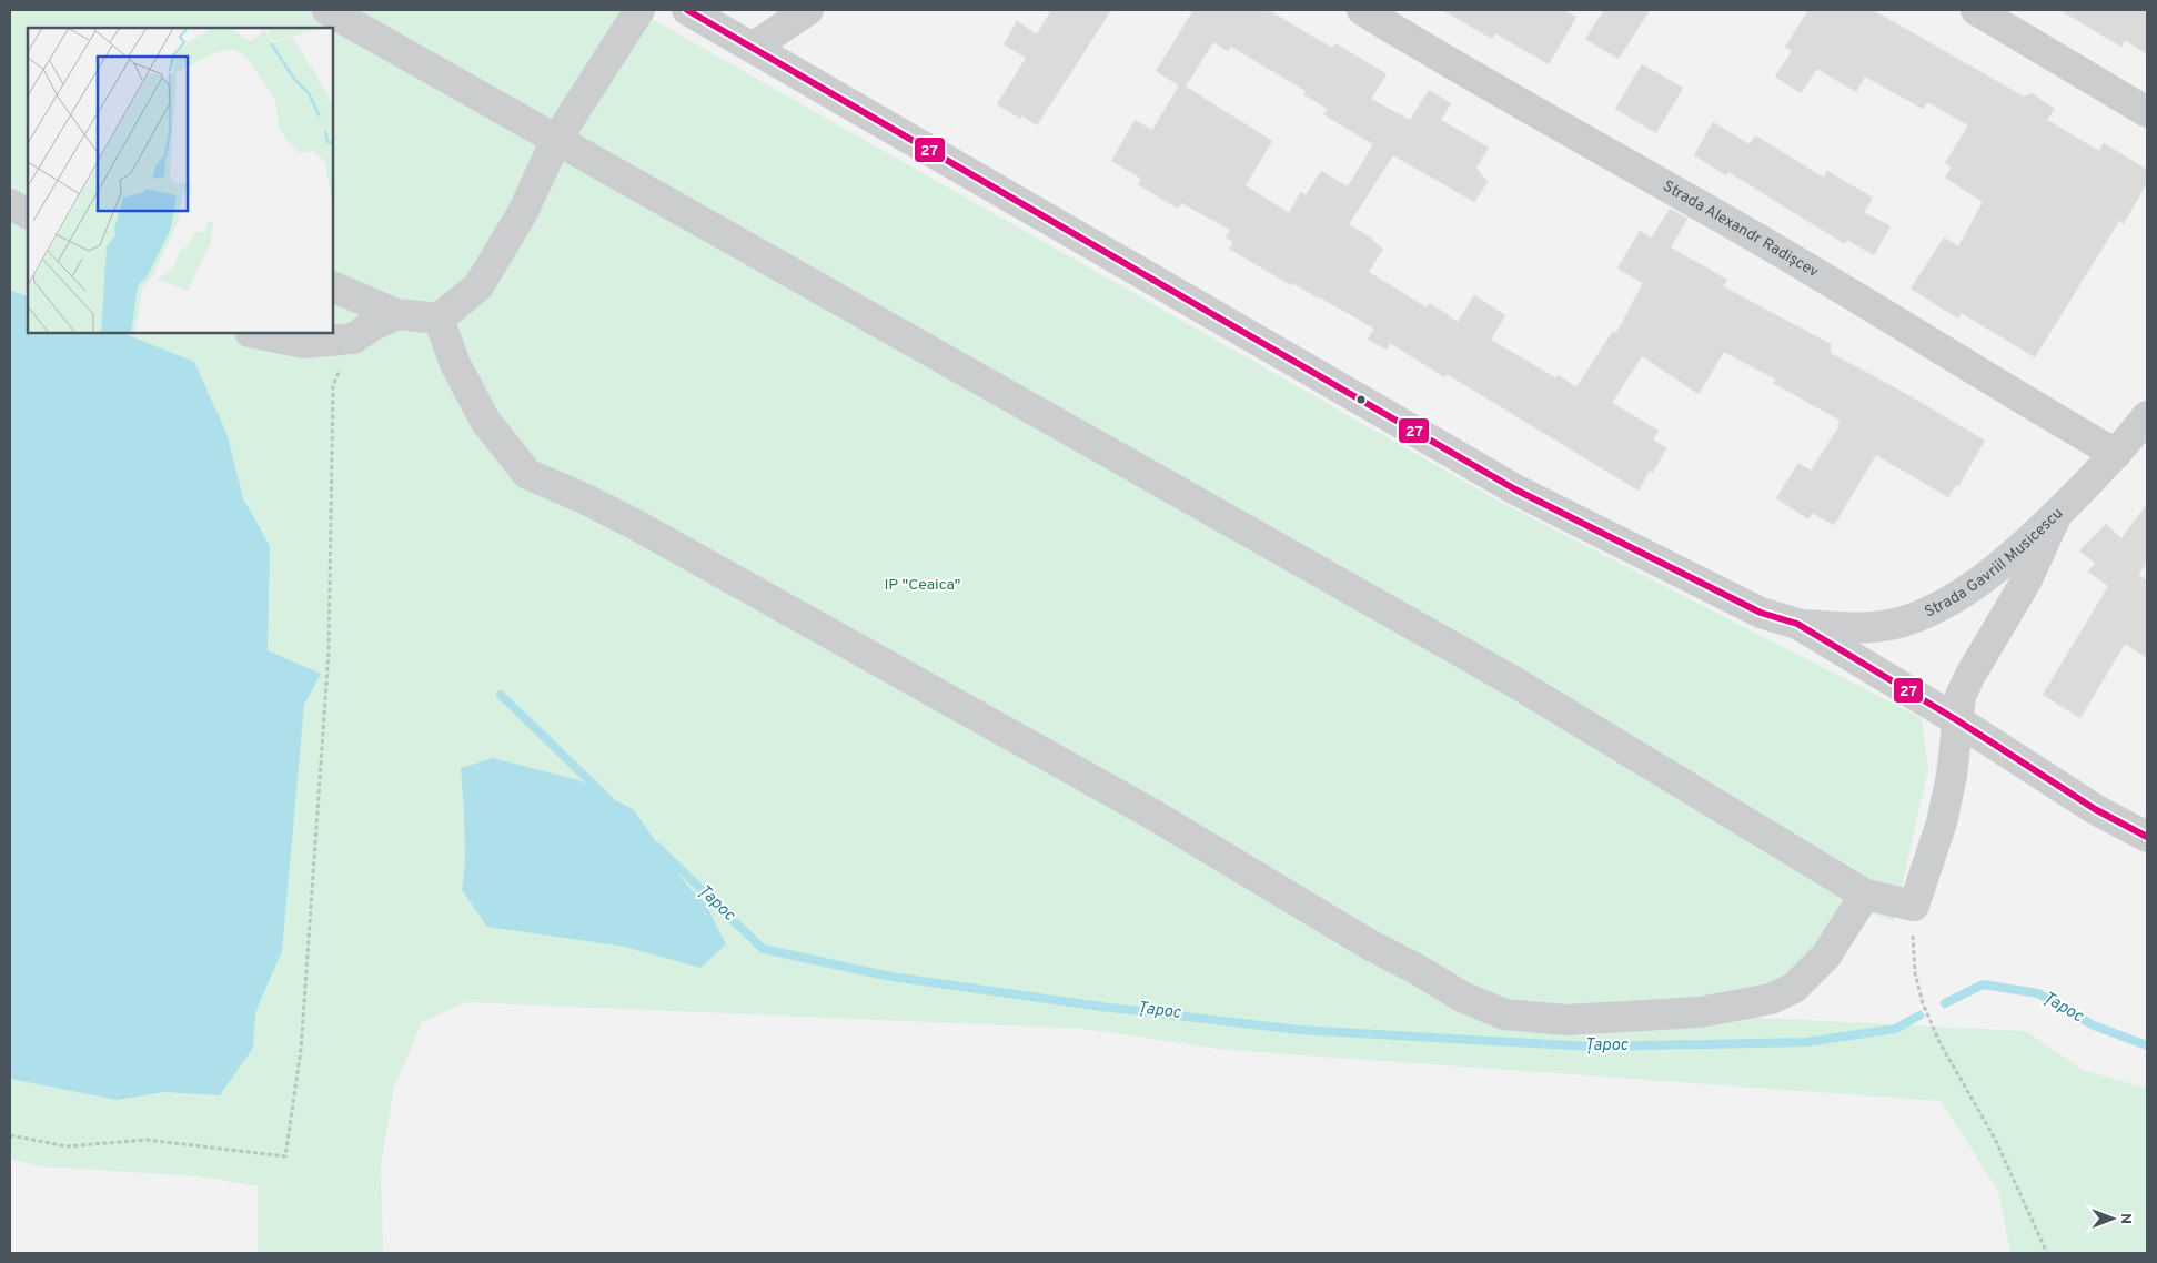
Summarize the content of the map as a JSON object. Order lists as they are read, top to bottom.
{
  "streets": {
    "street": ["Strada Alexandr Radișcev", "Strada Gavriil Musicescu"]
  },
  "crossings": [
    ["Strada Alexandr Radișcev", "Strada Gavriil Musicescu"]
  ],
  "water": ["Țapoc"],
  "parks": ["IP \"Ceaica\""],
  "lines": ["transit line 27"],
  "north": "right"
}
